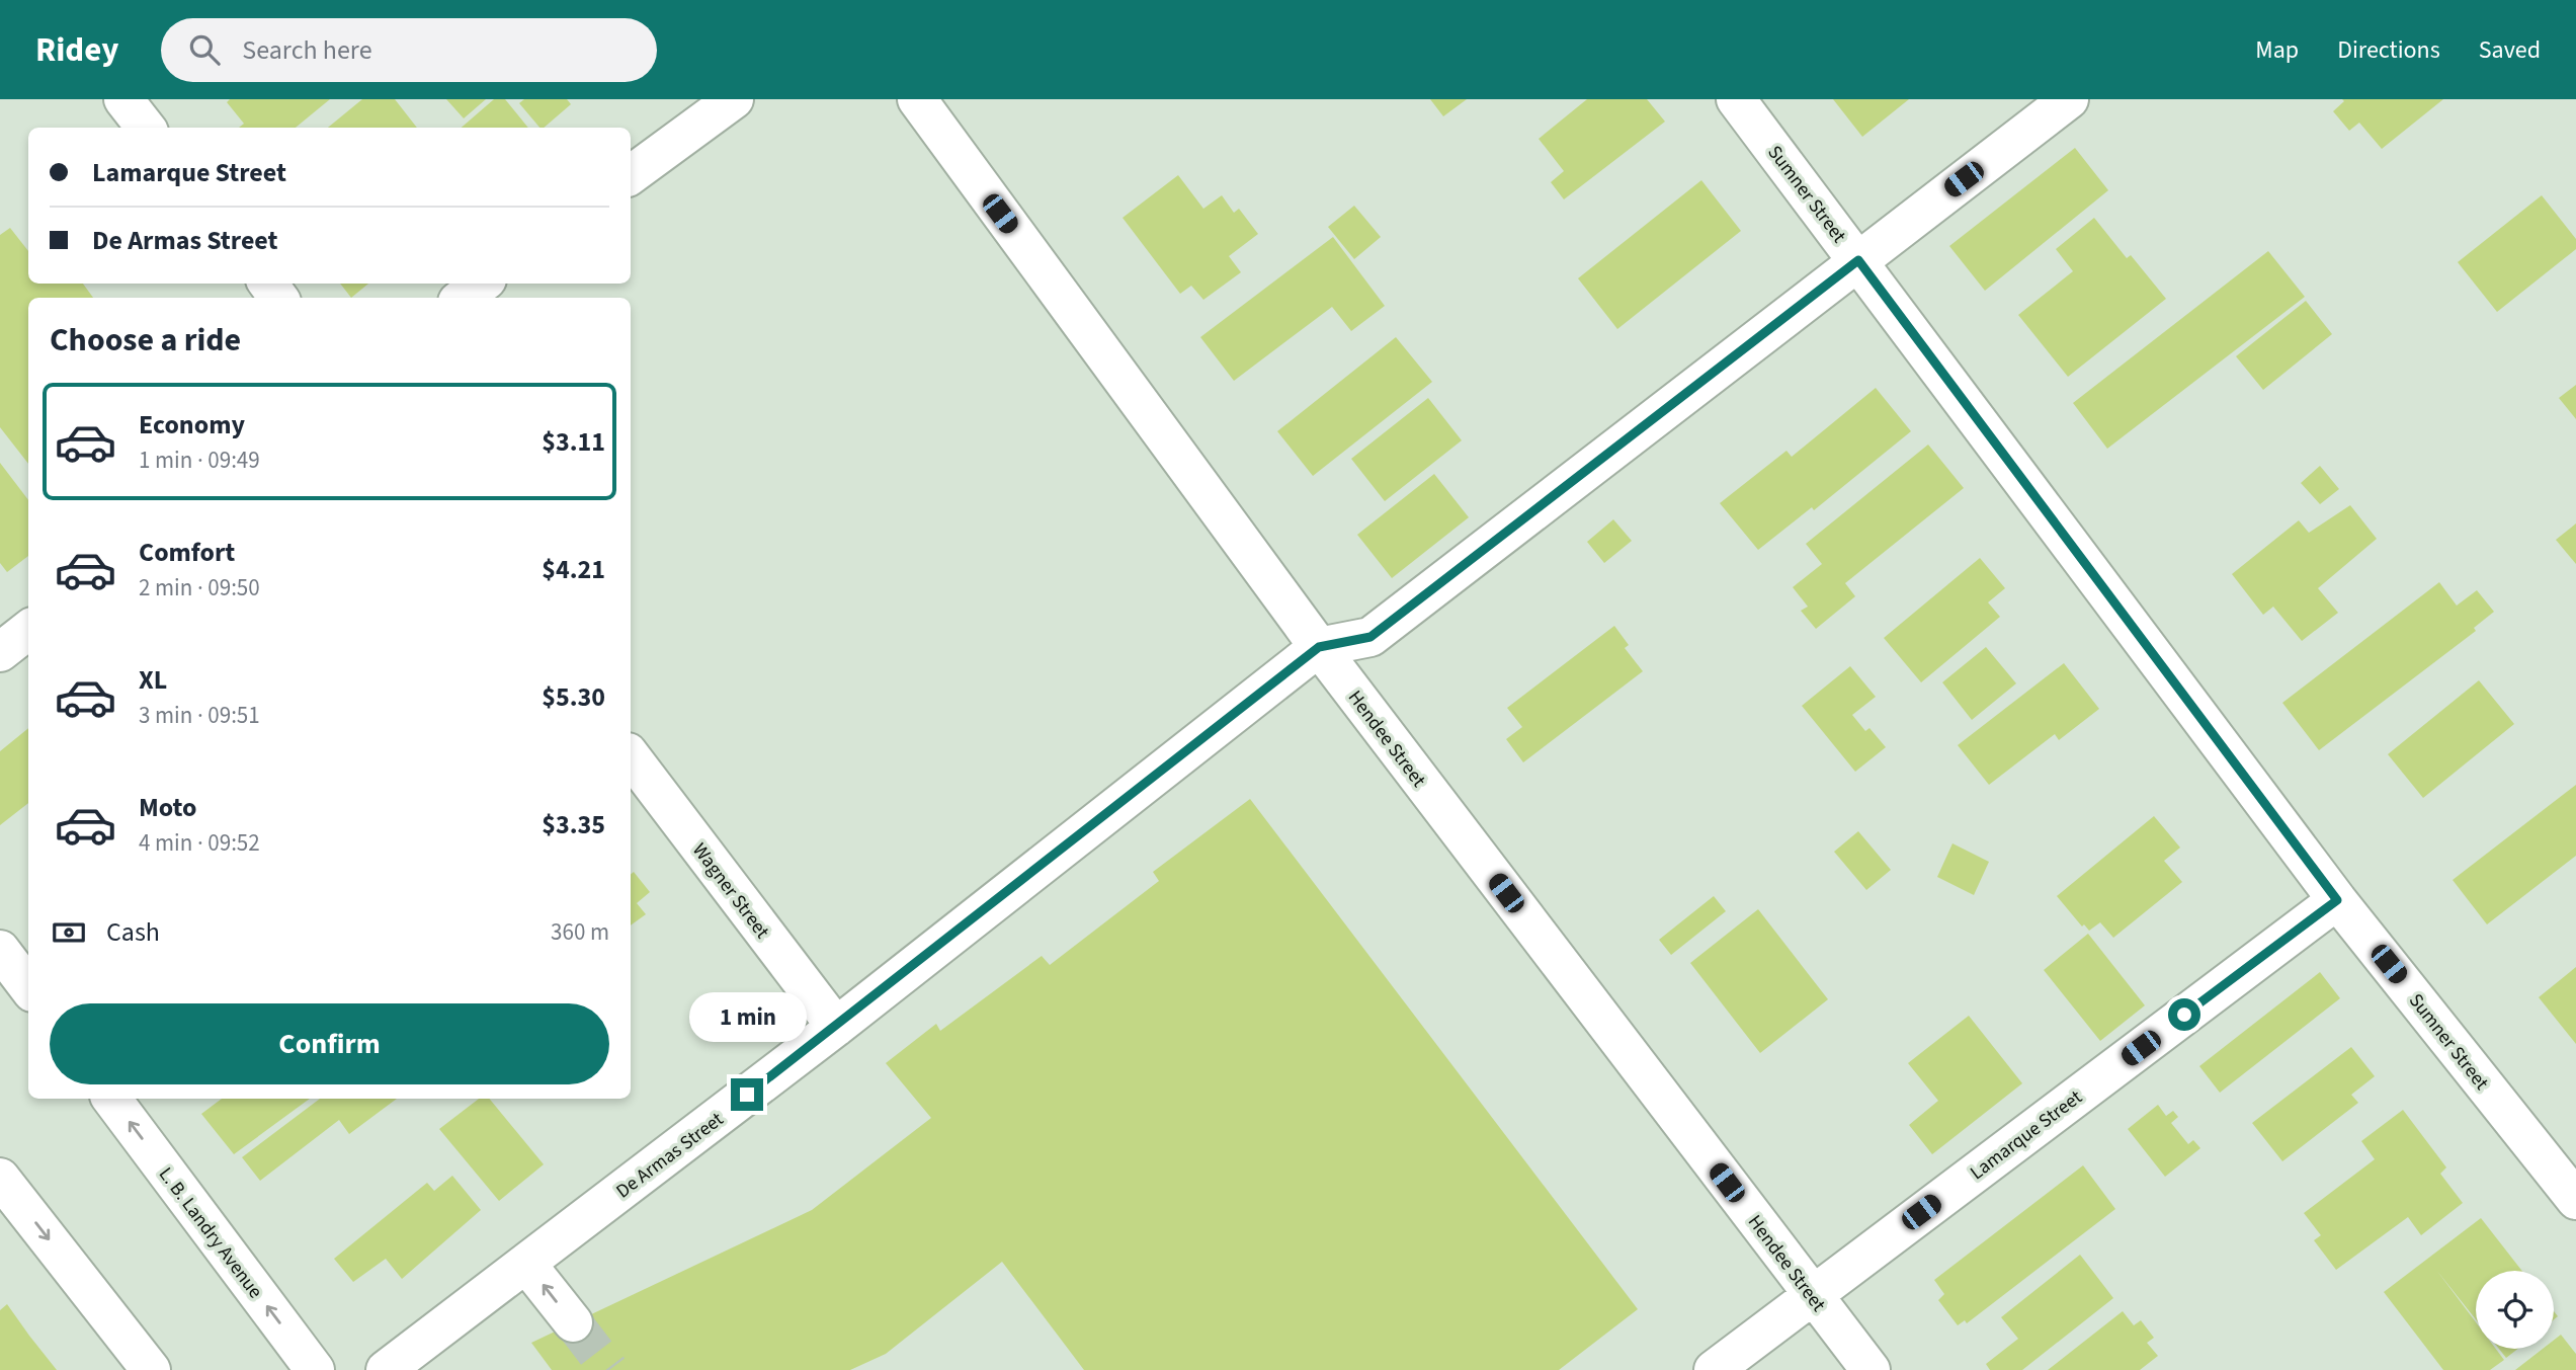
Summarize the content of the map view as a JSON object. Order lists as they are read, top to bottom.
{
  "streets": {
    "street": [
      "Sumner Street",
      "Hendee Street",
      "Wagner Street",
      "Lamarque Street",
      "De Armas Street",
      "L. B. Landry Avenue"
    ]
  },
  "crossings": [
    ["Sumner Street", "Lamarque Street"],
    ["Sumner Street", "De Armas Street"],
    ["Hendee Street", "Lamarque Street"],
    ["Hendee Street", "De Armas Street"],
    ["Wagner Street", "De Armas Street"]
  ],
  "page": {
    "header": "Ridey",
    "search": "Search here",
    "nav": ["Map", "Directions", "Saved"],
    "banner": ["Lamarque Street", "De Armas Street"],
    "heading": "Choose a ride",
    "list": [
      {
        "name": "Economy",
        "note": "1 min · 09:49",
        "value": "$3.11"
      },
      {
        "name": "Comfort",
        "note": "2 min · 09:50",
        "value": "$4.21"
      },
      {
        "name": "XL",
        "note": "3 min · 09:51",
        "value": "$5.30"
      },
      {
        "name": "Moto",
        "note": "4 min · 09:52",
        "value": "$3.35"
      }
    ],
    "pay": ["Cash", "360 m"],
    "buttons": "Confirm",
    "bubble": "1 min"
  }
}
